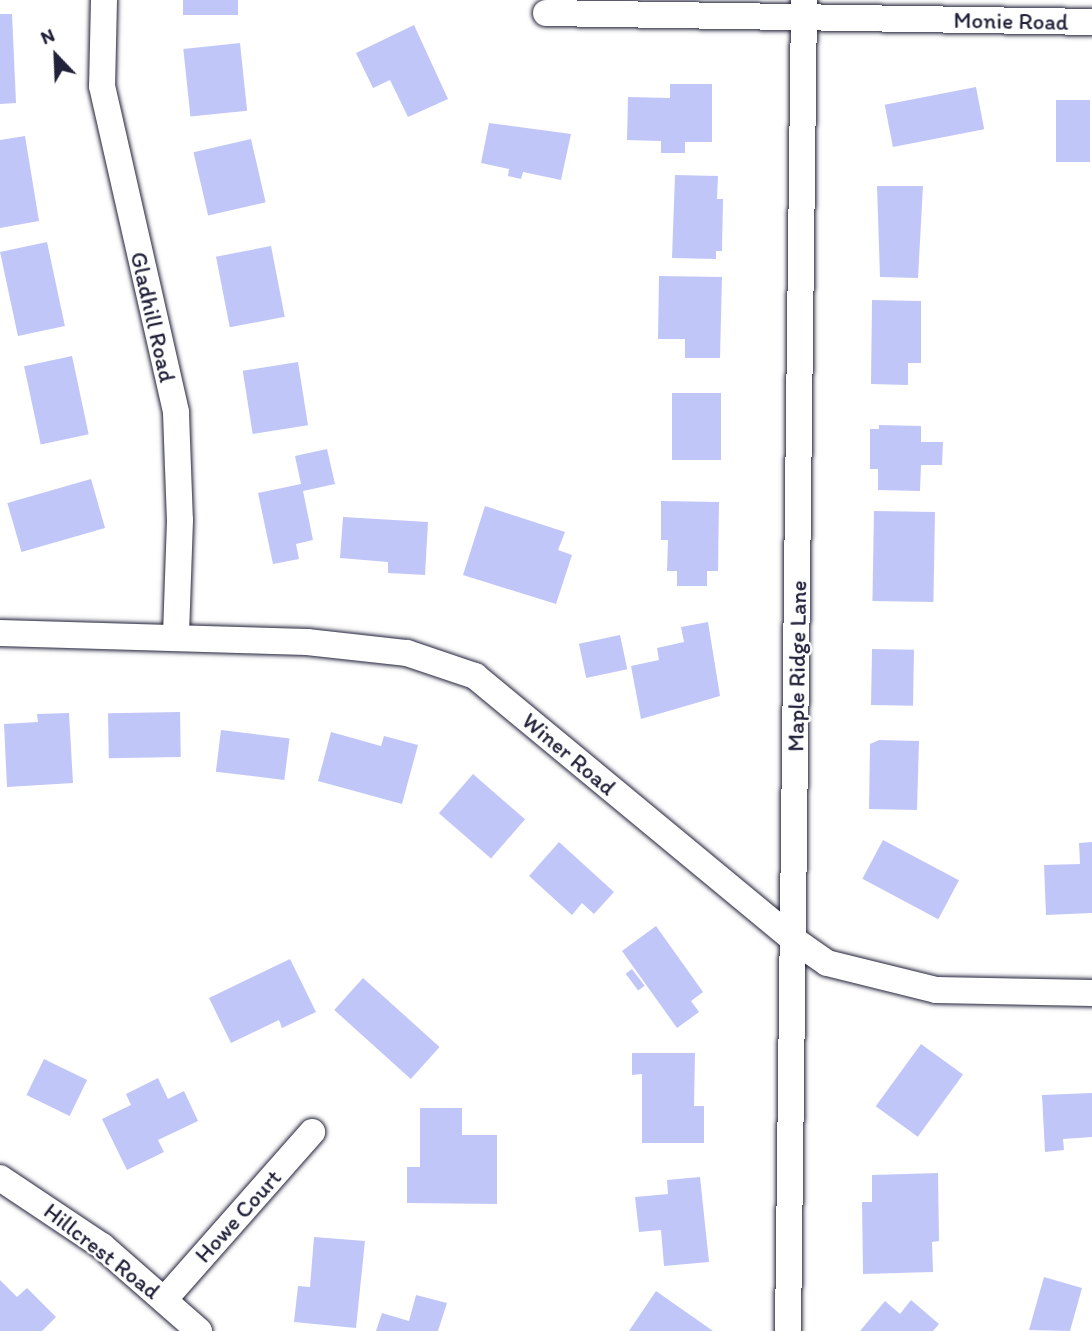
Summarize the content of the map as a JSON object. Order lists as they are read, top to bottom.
{
  "streets": {
    "street": [
      "Monie Road",
      "Gladhill Road",
      "Maple Ridge Lane",
      "Winer Road",
      "Howe Court",
      "Hillcrest Road"
    ]
  },
  "crossings": [
    ["Monie Road", "Maple Ridge Lane"],
    ["Gladhill Road", "Winer Road"],
    ["Maple Ridge Lane", "Winer Road"],
    ["Howe Court", "Hillcrest Road"]
  ],
  "north": "top left"
}
